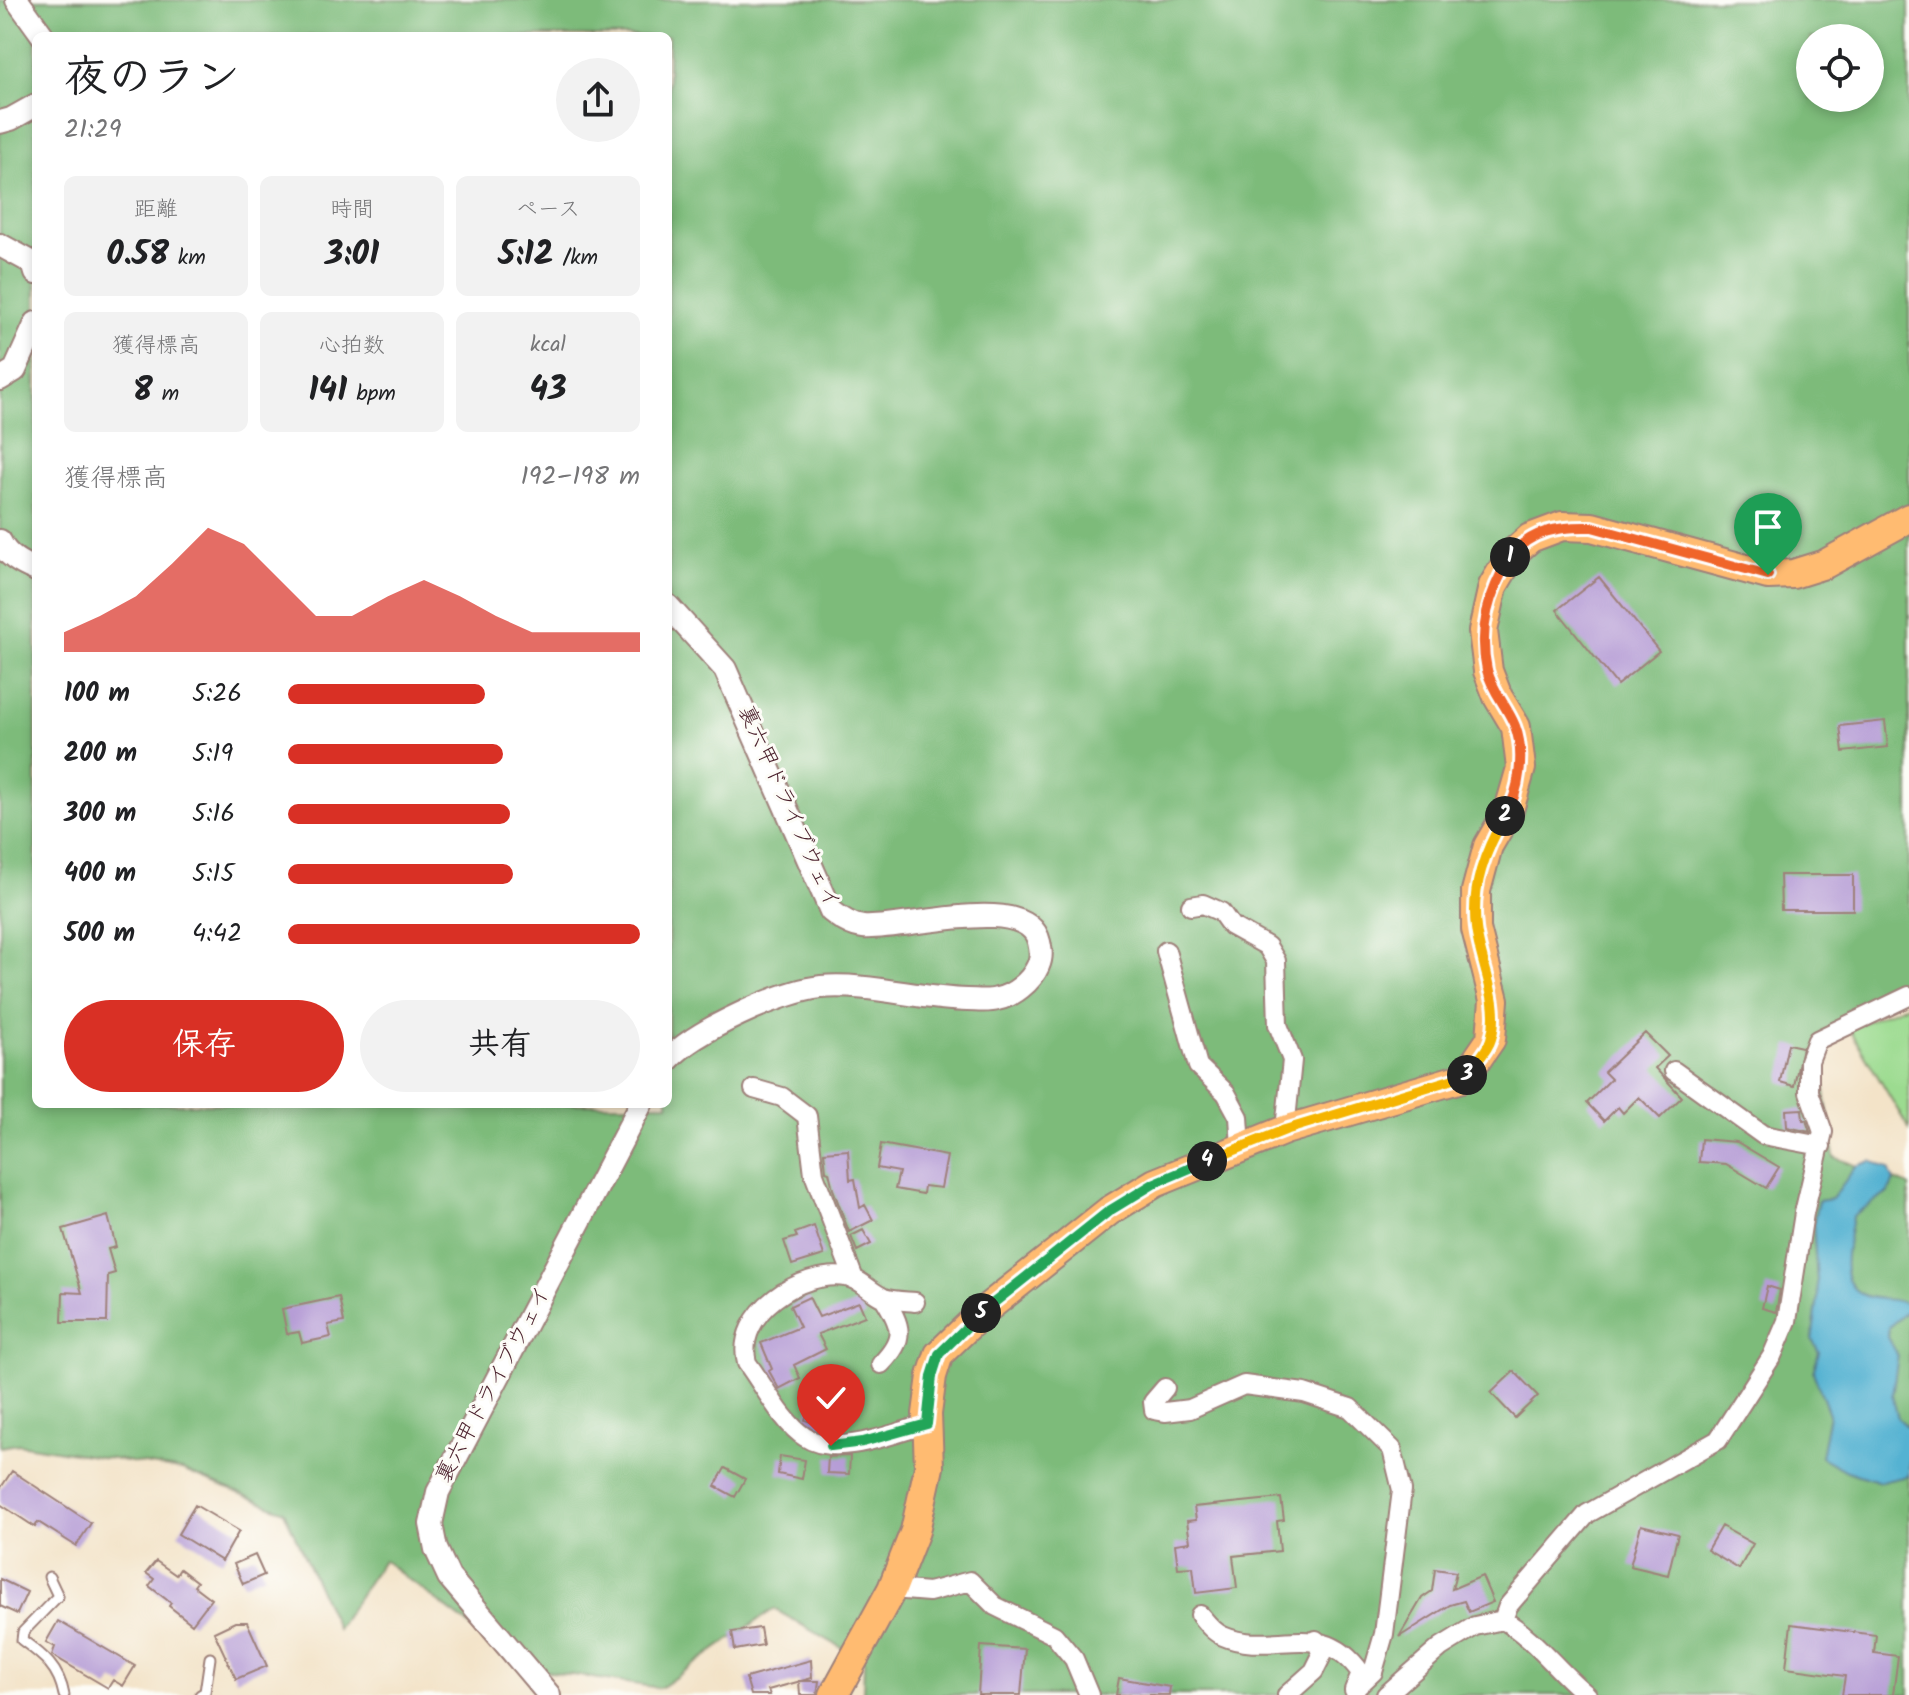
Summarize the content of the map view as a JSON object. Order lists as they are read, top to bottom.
{
  "streets": {
    "street": ["裏六甲ドライブウェイ"]
  },
  "page": {
    "heading": ["夜のラン", "21:29"],
    "stats": [
      ["距離", "0.58 km"],
      ["時間", "3:01"],
      ["ペース", "5:12 /km"],
      ["獲得標高", "8 m"],
      ["心拍数", "141 bpm"],
      ["kcal", "43"]
    ],
    "chart": ["獲得標高", "192–198 m"],
    "pins": [
      "1",
      "2",
      "3",
      "4",
      "5"
    ],
    "list": [
      {
        "name": "100 m",
        "note": "5:26"
      },
      {
        "name": "200 m",
        "note": "5:19"
      },
      {
        "name": "300 m",
        "note": "5:16"
      },
      {
        "name": "400 m",
        "note": "5:15"
      },
      {
        "name": "500 m",
        "note": "4:42"
      }
    ],
    "buttons": ["保存", "共有"]
  }
}
